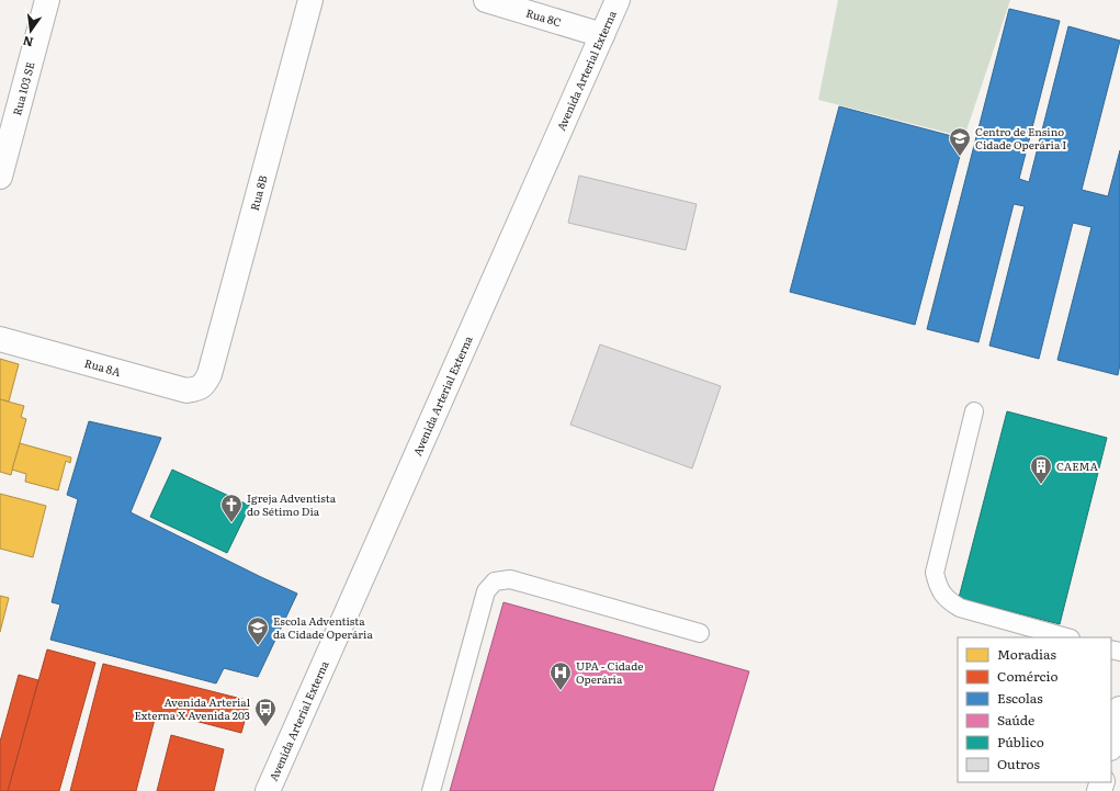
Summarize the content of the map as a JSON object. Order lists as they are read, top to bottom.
{
  "streets": {
    "street": [
      "Rua 8C",
      "Avenida Arterial Externa",
      "Rua 103 SE",
      "Rua 8B",
      "Rua 8A"
    ]
  },
  "crossings": [
    ["Rua 8C", "Avenida Arterial Externa"],
    ["Rua 8B", "Rua 8A"]
  ],
  "places": {
    "school or university": ["Centro de Ensino Cidade Operária I", "Escola Adventista da Cidade Operária"],
    "building": ["CAEMA"],
    "church": ["Igreja Adventista do Sétimo Dia"],
    "hospital": ["UPA - Cidade Operária"],
    "bus stop": ["Avenida Arterial Externa X Avenida 203"]
  },
  "legend": [
    "Moradias",
    "Comércio",
    "Escolas",
    "Saúde",
    "Público",
    "Outros"
  ],
  "north": "bottom"
}
